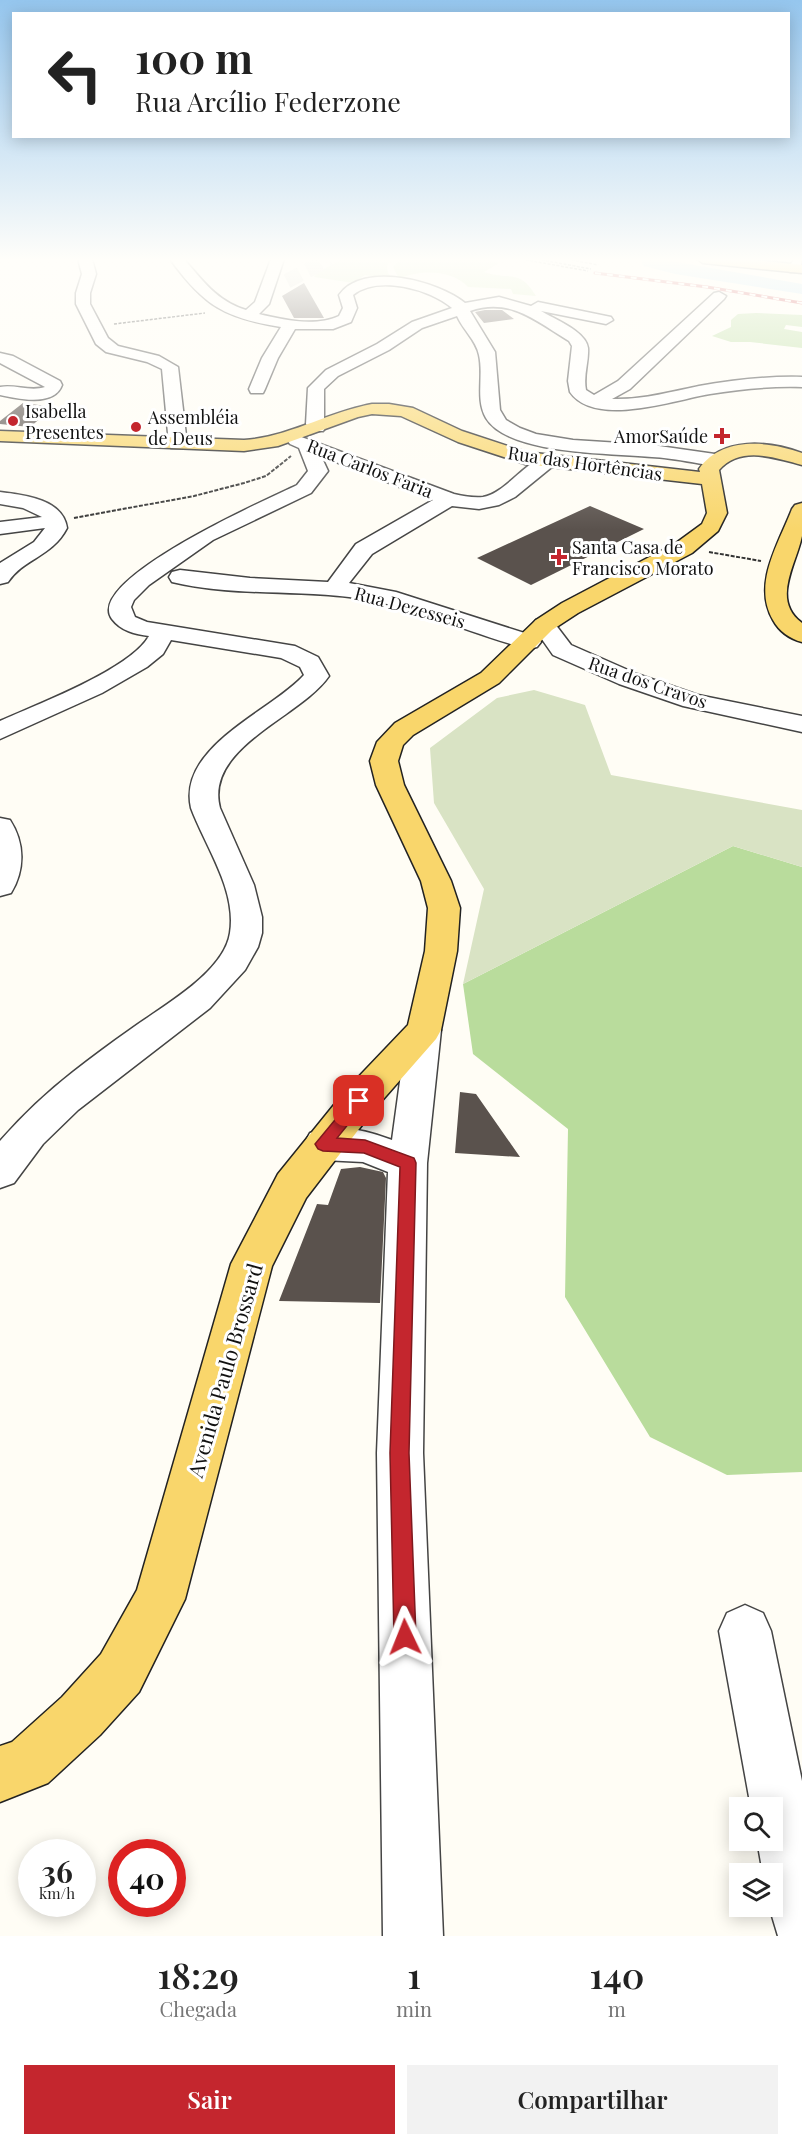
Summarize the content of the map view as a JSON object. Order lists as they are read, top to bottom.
{
  "streets": {
    "main road": ["Rua das Hortências", "Avenida Paulo Brossard"],
    "street": ["Rua Carlos Faria", "Rua Dezesseis", "Rua dos Cravos"]
  },
  "crossings": [
    ["Rua das Hortências", "Rua Carlos Faria"],
    ["Rua Dezesseis", "Rua dos Cravos"],
    ["Rua Dezesseis", "Avenida Paulo Brossard"],
    ["Rua dos Cravos", "Avenida Paulo Brossard"]
  ],
  "places": {
    "other": ["Isabella Presentes", "Assembléia de Deus"],
    "health": ["AmorSaúde", "Santa Casa de Francisco Morato"]
  },
  "page": {
    "turn": ["100 m", "Rua Arcílio Federzone"],
    "speed": "36 km/h",
    "limit": "40",
    "eta": [
      "18:29",
      "Chegada",
      "1",
      "min",
      "140",
      "m"
    ],
    "buttons": ["Sair", "Compartilhar"]
  }
}
